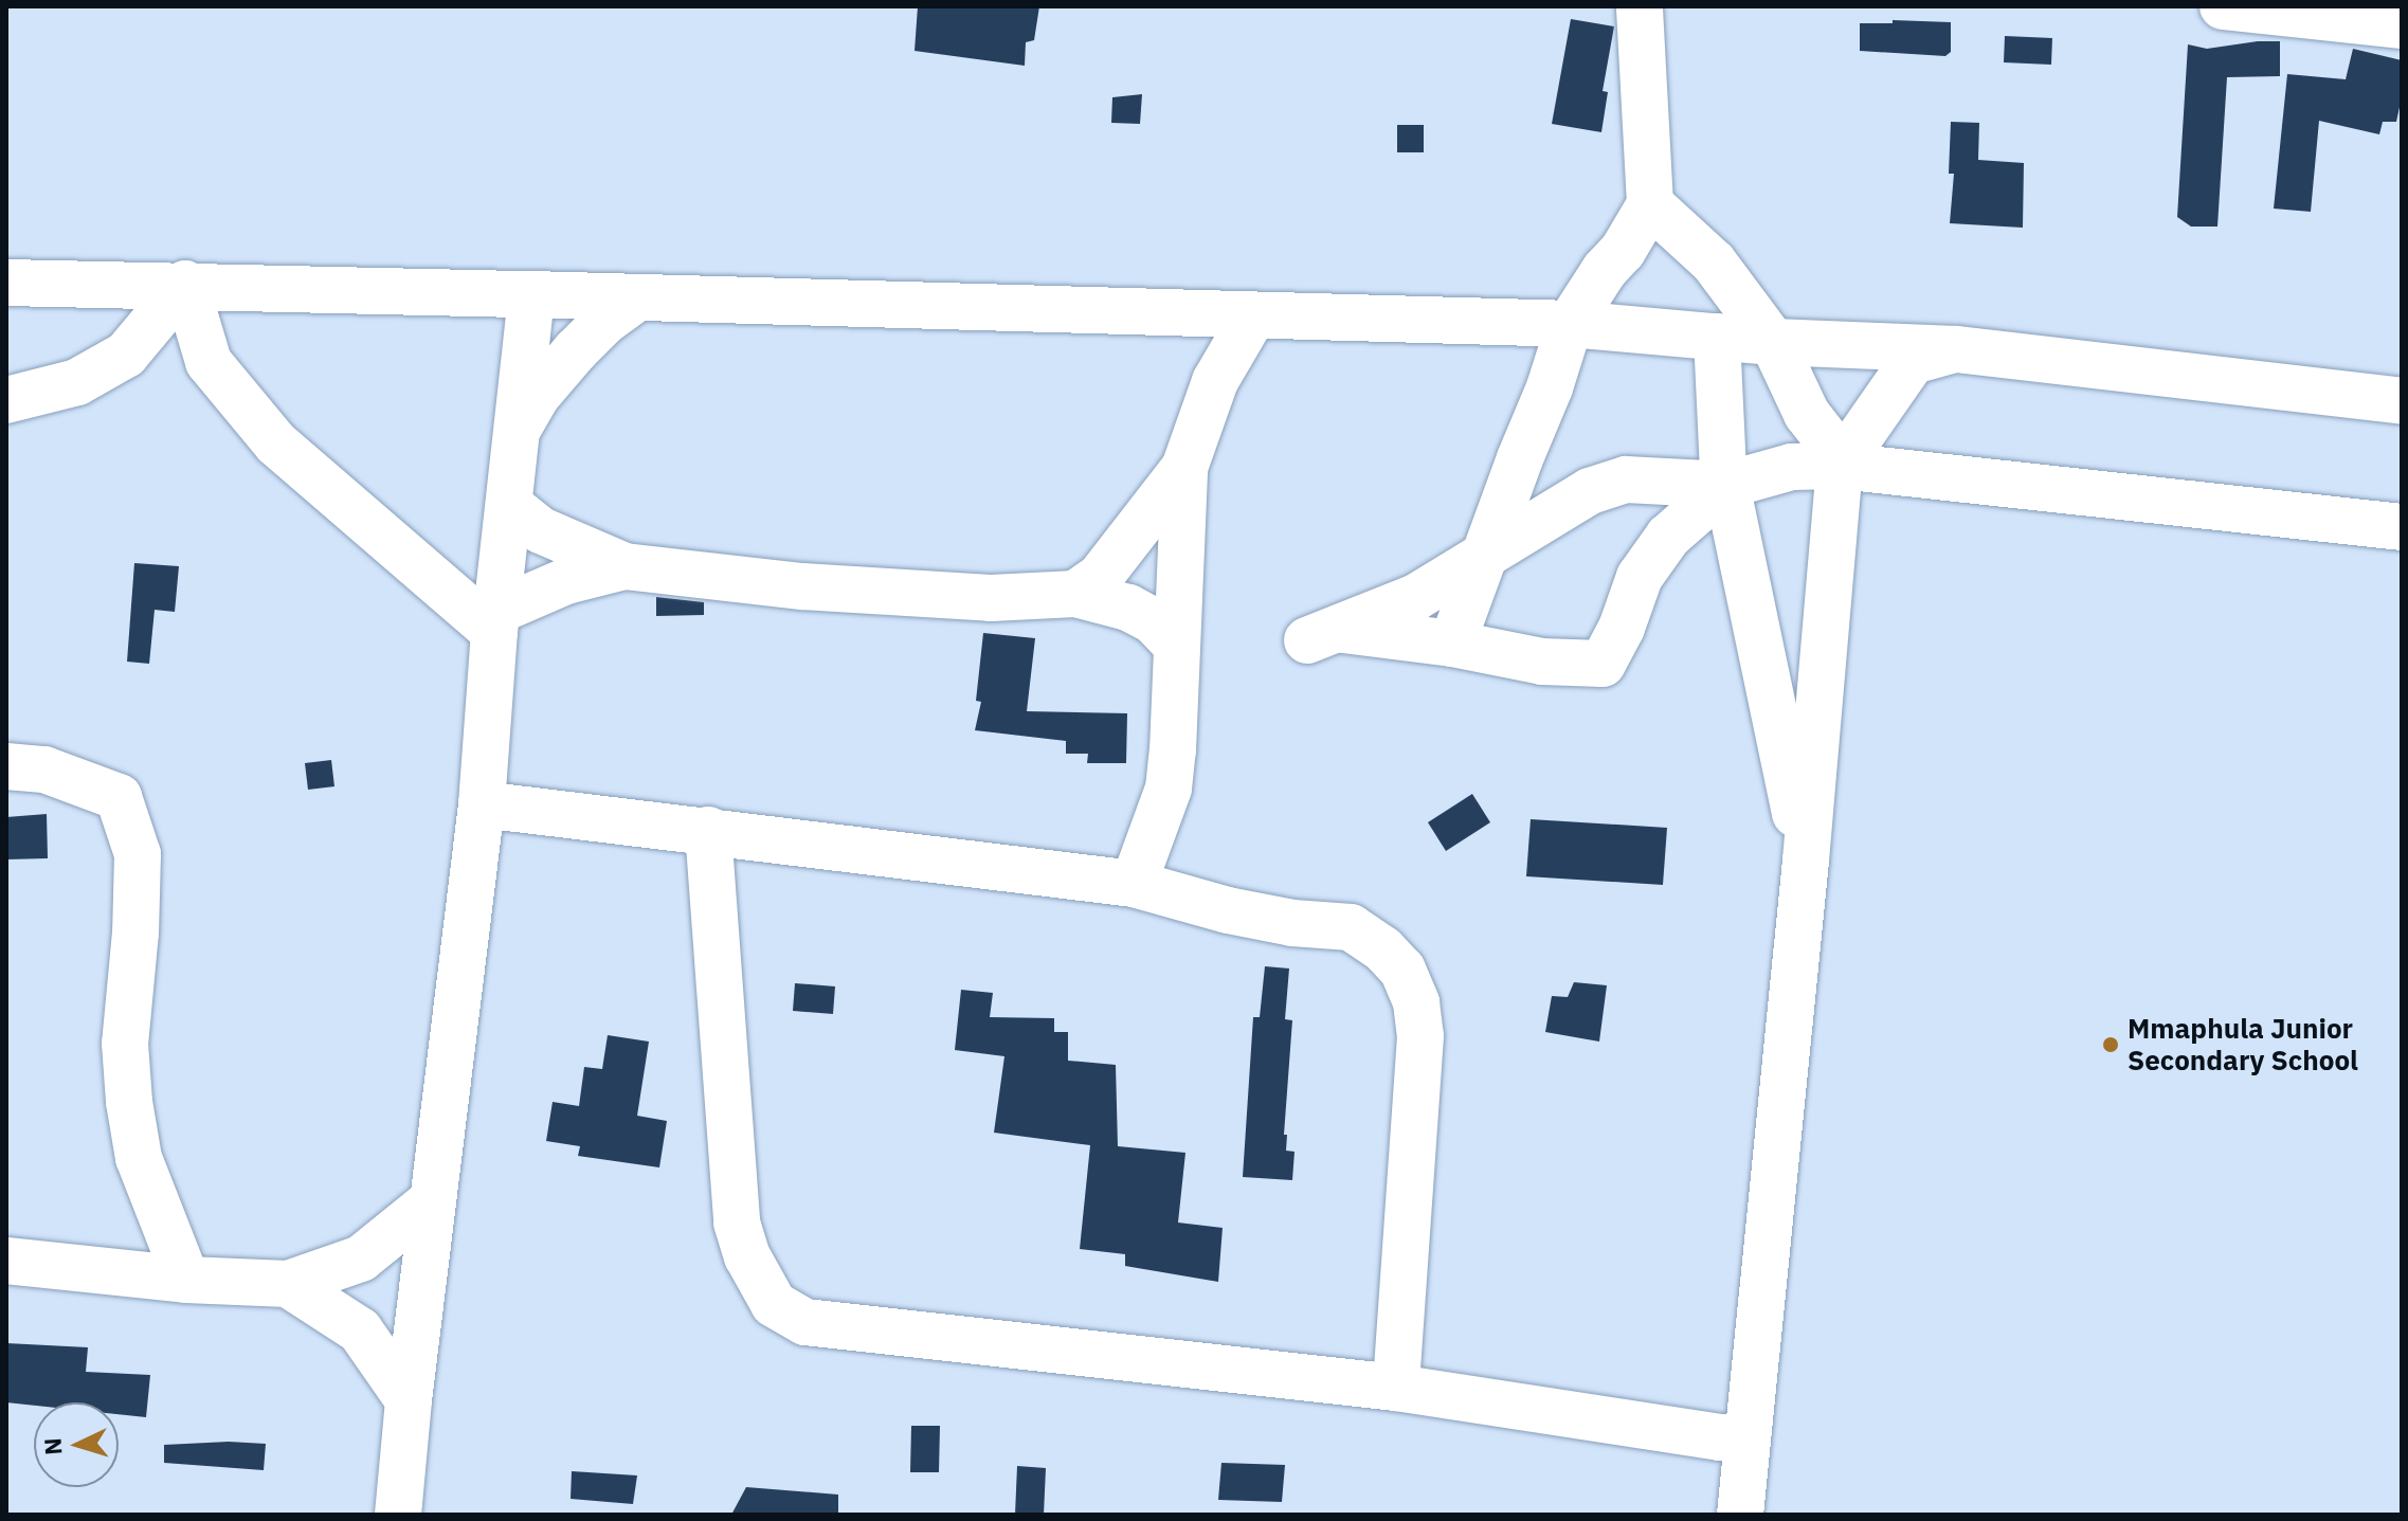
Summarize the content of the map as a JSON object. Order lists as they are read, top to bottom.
{
  "places": ["Mmaphula Junior Secondary School"],
  "north": "left"
}
